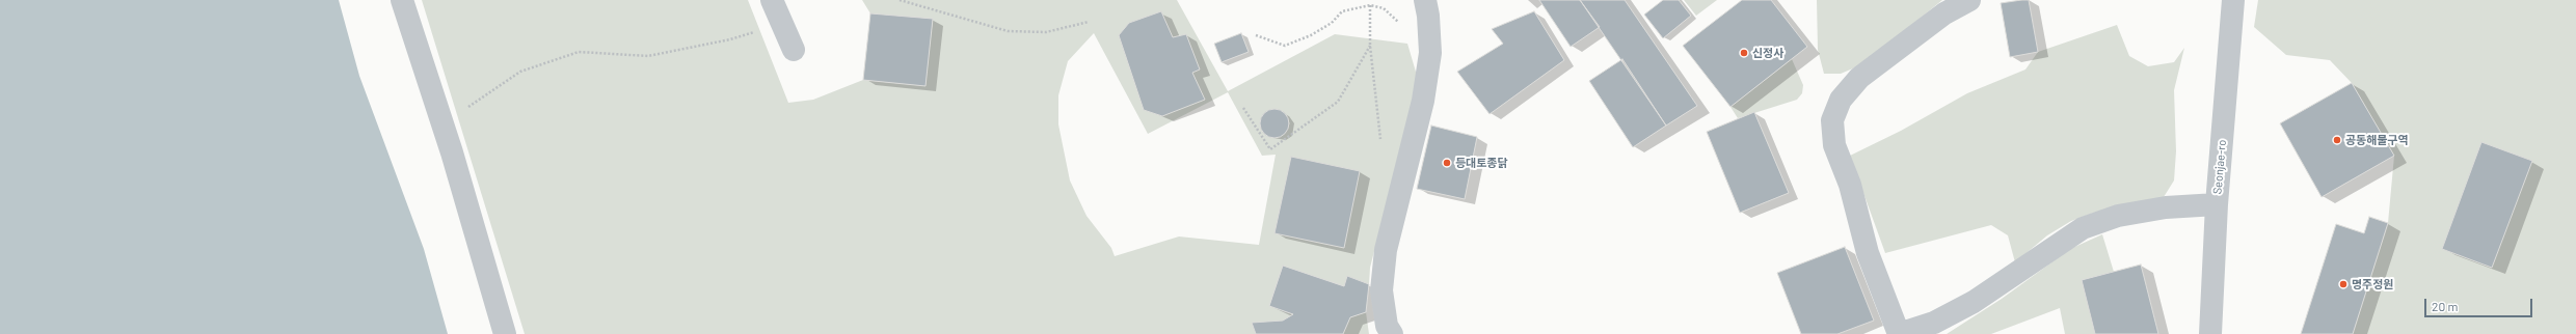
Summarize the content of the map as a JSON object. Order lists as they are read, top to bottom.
{
  "streets": {
    "street": ["Seonjae-ro"]
  },
  "places": [
    "신정사",
    "공동해물구역",
    "등대토종닭",
    "명주정원"
  ],
  "scale_bar": "20 m"
}
